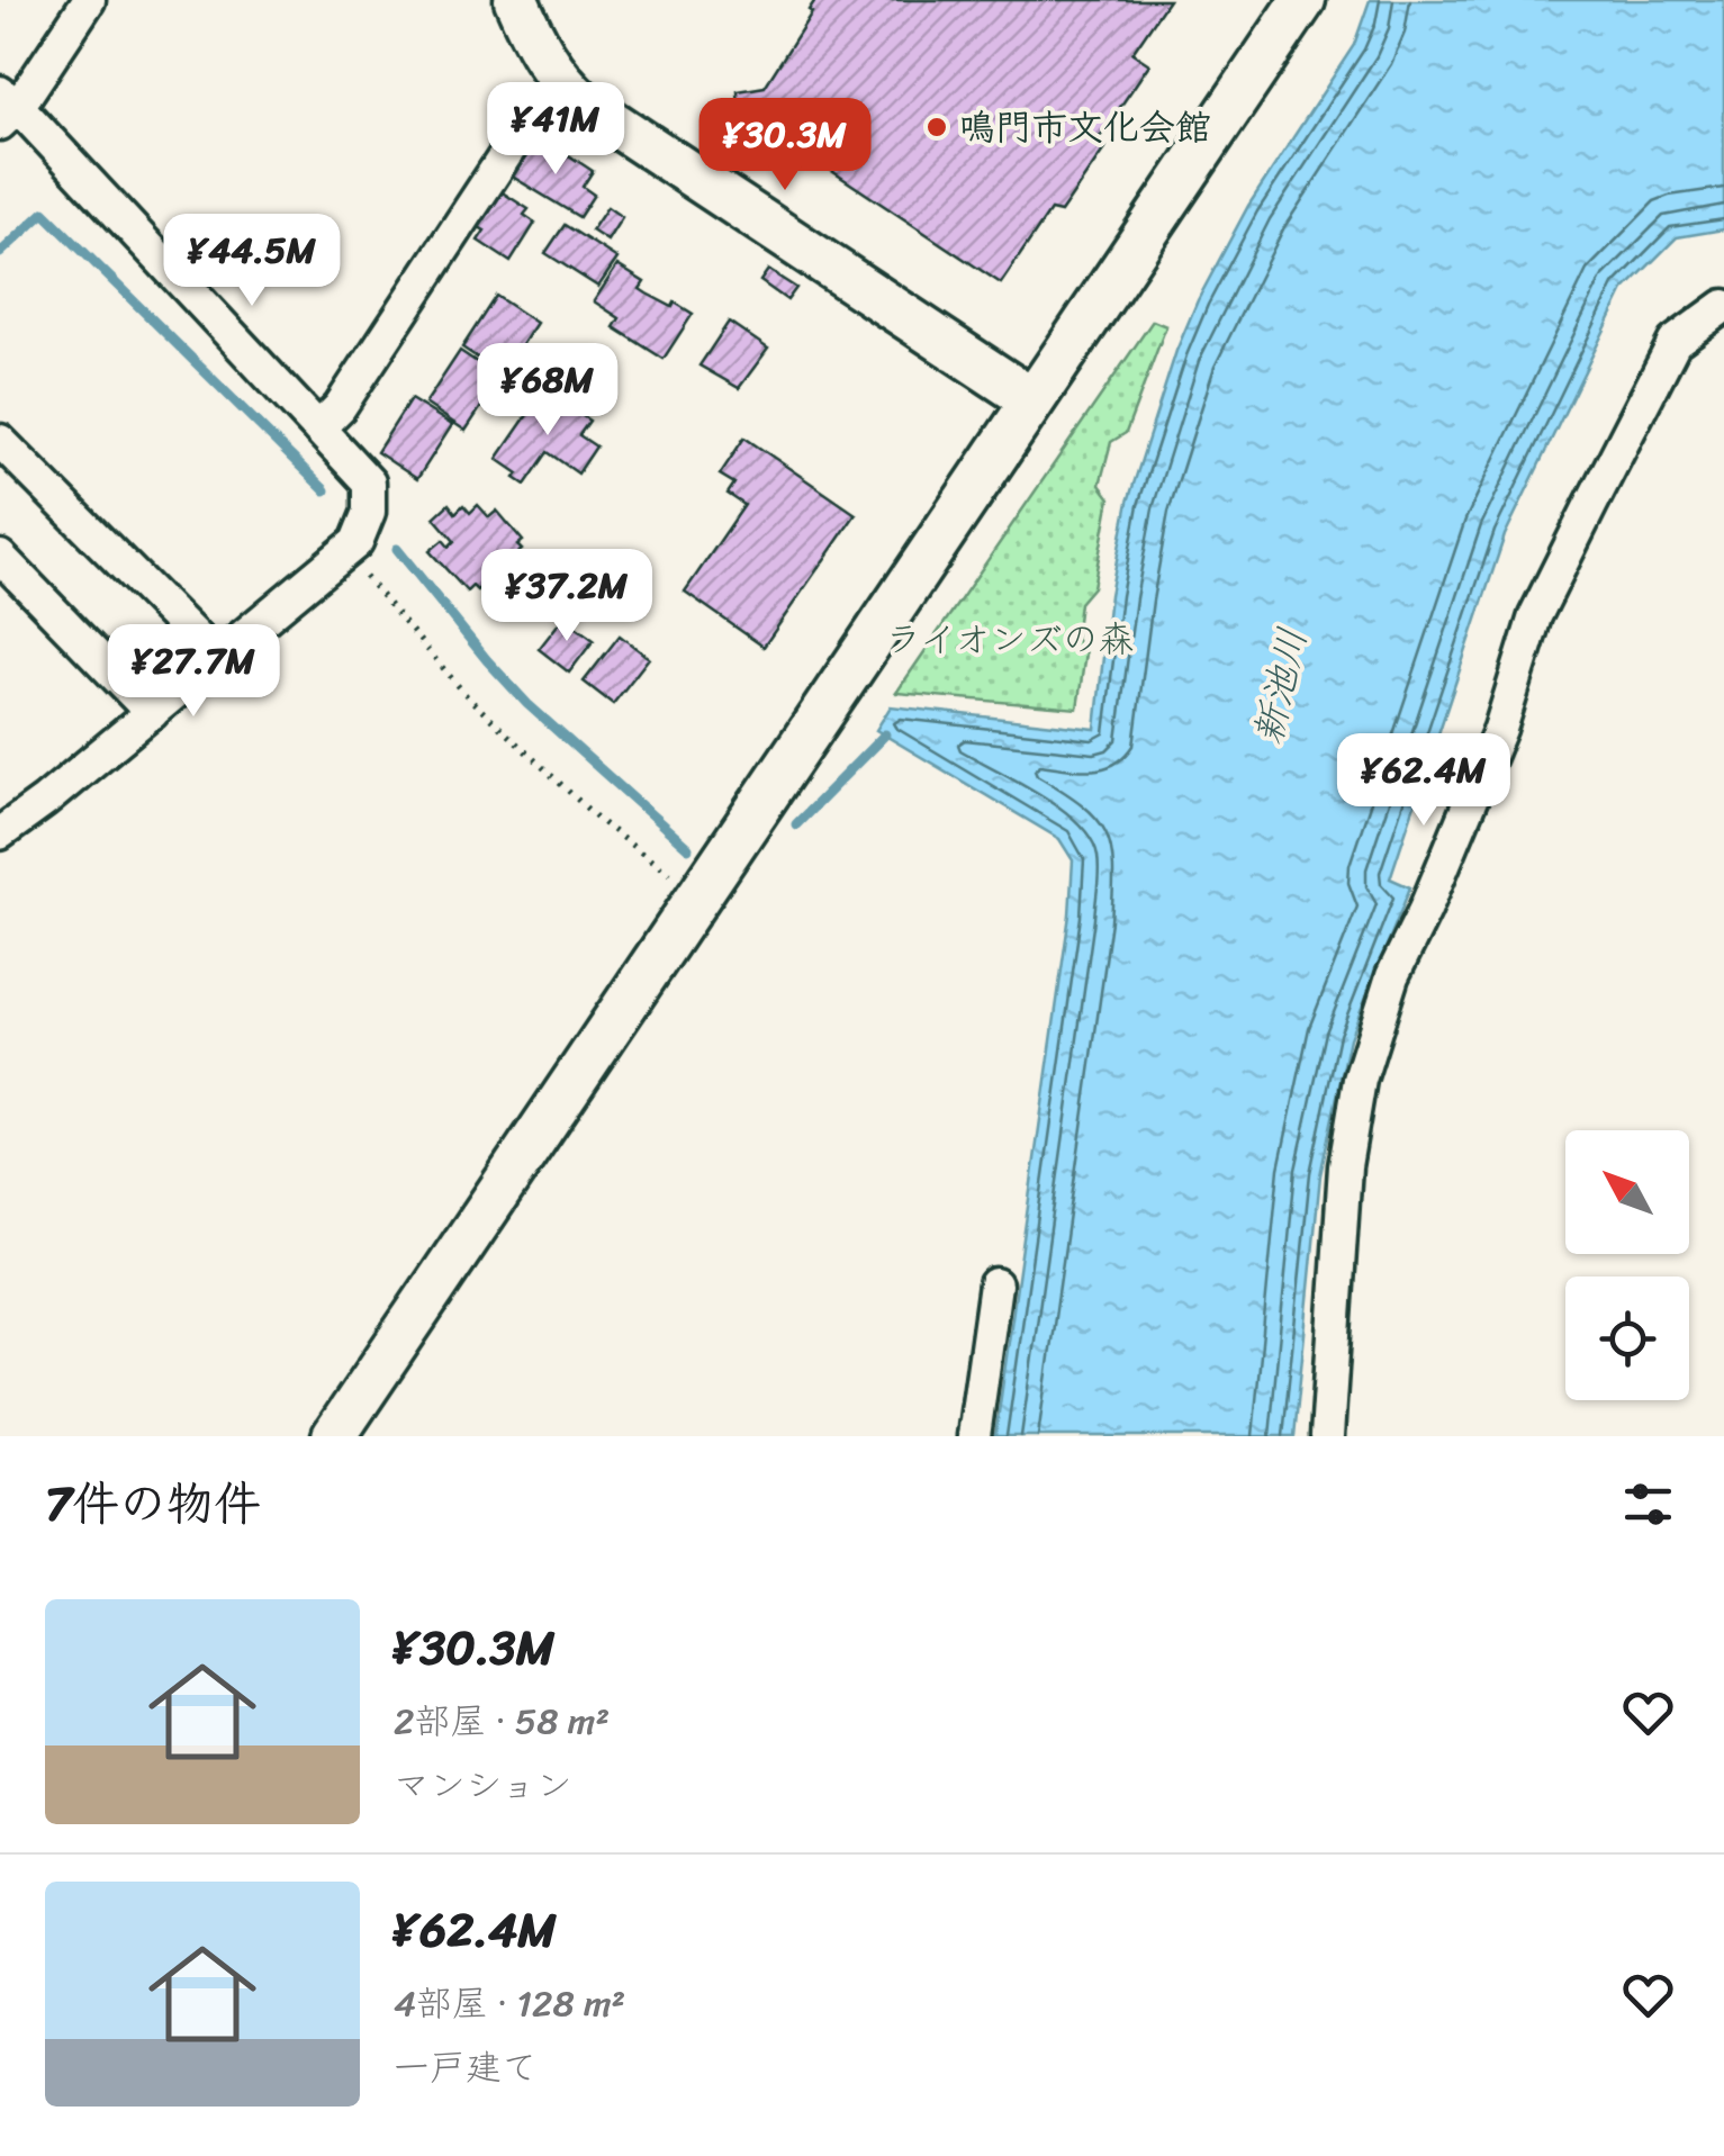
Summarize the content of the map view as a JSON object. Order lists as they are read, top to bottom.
{
  "water": ["新池川"],
  "parks": ["ライオンズの森"],
  "places": ["鳴門市文化会館"],
  "north": "top left",
  "page": {
    "price": [
      "¥41M",
      "¥30.3M",
      "¥44.5M",
      "¥68M",
      "¥37.2M",
      "¥27.7M",
      "¥62.4M"
    ],
    "heading": "7件の物件",
    "list": [
      {
        "name": "¥30.3M",
        "note": "2部屋 · 58 m² · マンション"
      },
      {
        "name": "¥62.4M",
        "note": "4部屋 · 128 m² · 一戸建て"
      }
    ]
  }
}
